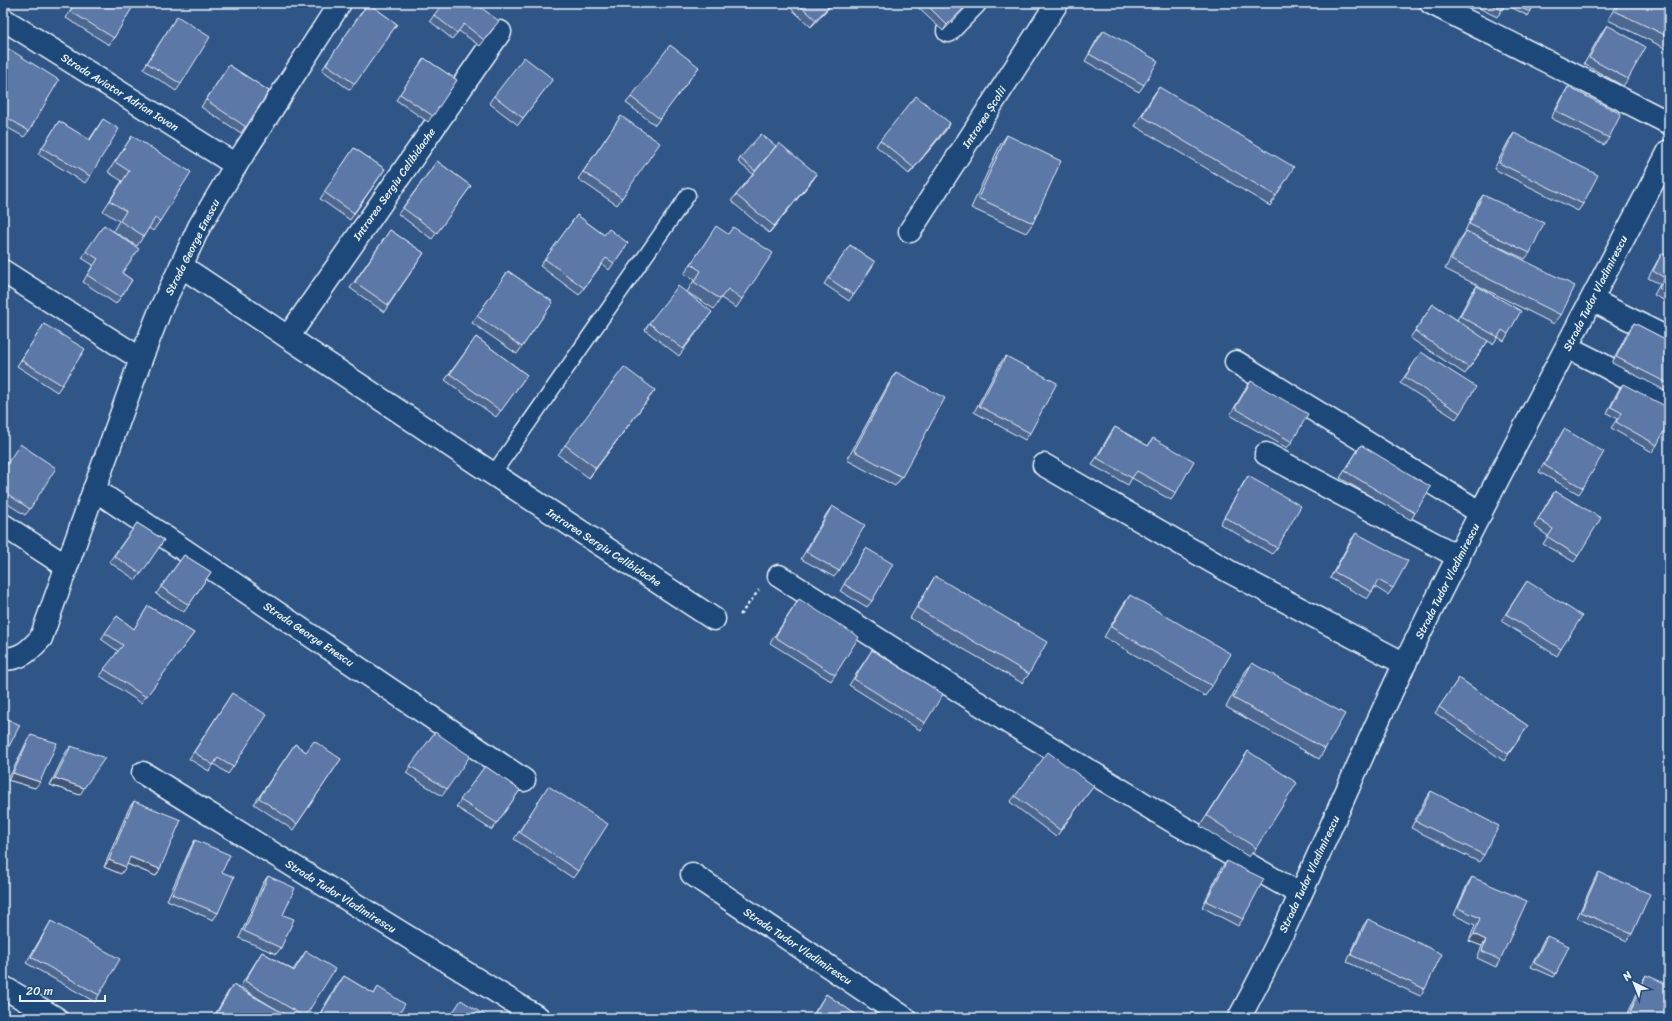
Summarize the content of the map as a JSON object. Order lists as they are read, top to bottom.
{
  "streets": {
    "street": [
      "Strada Aviator Adrian Iovan",
      "Intrarea Școlii",
      "Intrarea Sergiu Celibidache",
      "Strada George Enescu",
      "Strada Tudor Vladimirescu"
    ]
  },
  "crossings": [
    ["Strada Aviator Adrian Iovan", "Strada George Enescu"],
    ["Intrarea Sergiu Celibidache", "Strada George Enescu"]
  ],
  "scale_bar": "20 m",
  "north": "top left"
}
